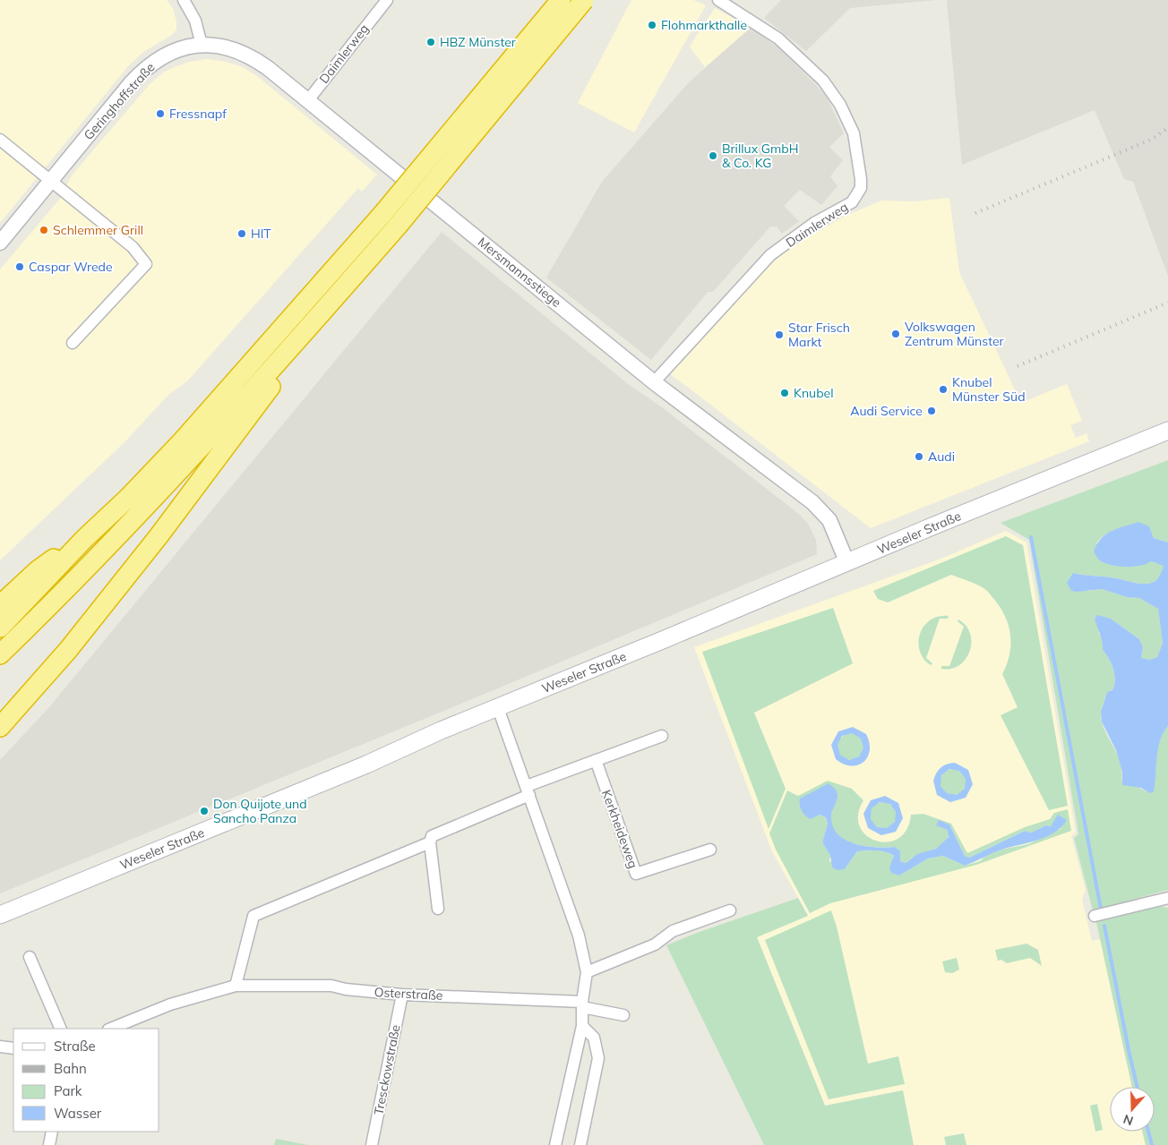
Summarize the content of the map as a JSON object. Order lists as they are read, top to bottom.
{
  "streets": {
    "main road": ["Weseler Straße"],
    "street": [
      "Daimlerweg",
      "Geringhoffstraße",
      "Mersmannsstiege",
      "Kerkheideweg",
      "Osterstraße",
      "Tresckowstraße"
    ]
  },
  "crossings": [
    ["Daimlerweg", "Mersmannsstiege"],
    ["Geringhoffstraße", "Mersmannsstiege"],
    ["Mersmannsstiege", "Weseler Straße"],
    ["Osterstraße", "Tresckowstraße"]
  ],
  "places": [
    "Flohmarkthalle",
    "HBZ Münster",
    "Fressnapf",
    "Brillux GmbH & Co. KG",
    "Schlemmer Grill",
    "HIT",
    "Caspar Wrede",
    "Volkswagen Zentrum Münster",
    "Star Frisch Markt",
    "Knubel Münster Süd",
    "Knubel",
    "Audi Service",
    "Audi",
    "Don Quijote und Sancho Panza"
  ],
  "legend": [
    "Straße",
    "Bahn",
    "Park",
    "Wasser"
  ],
  "north": "bottom"
}
